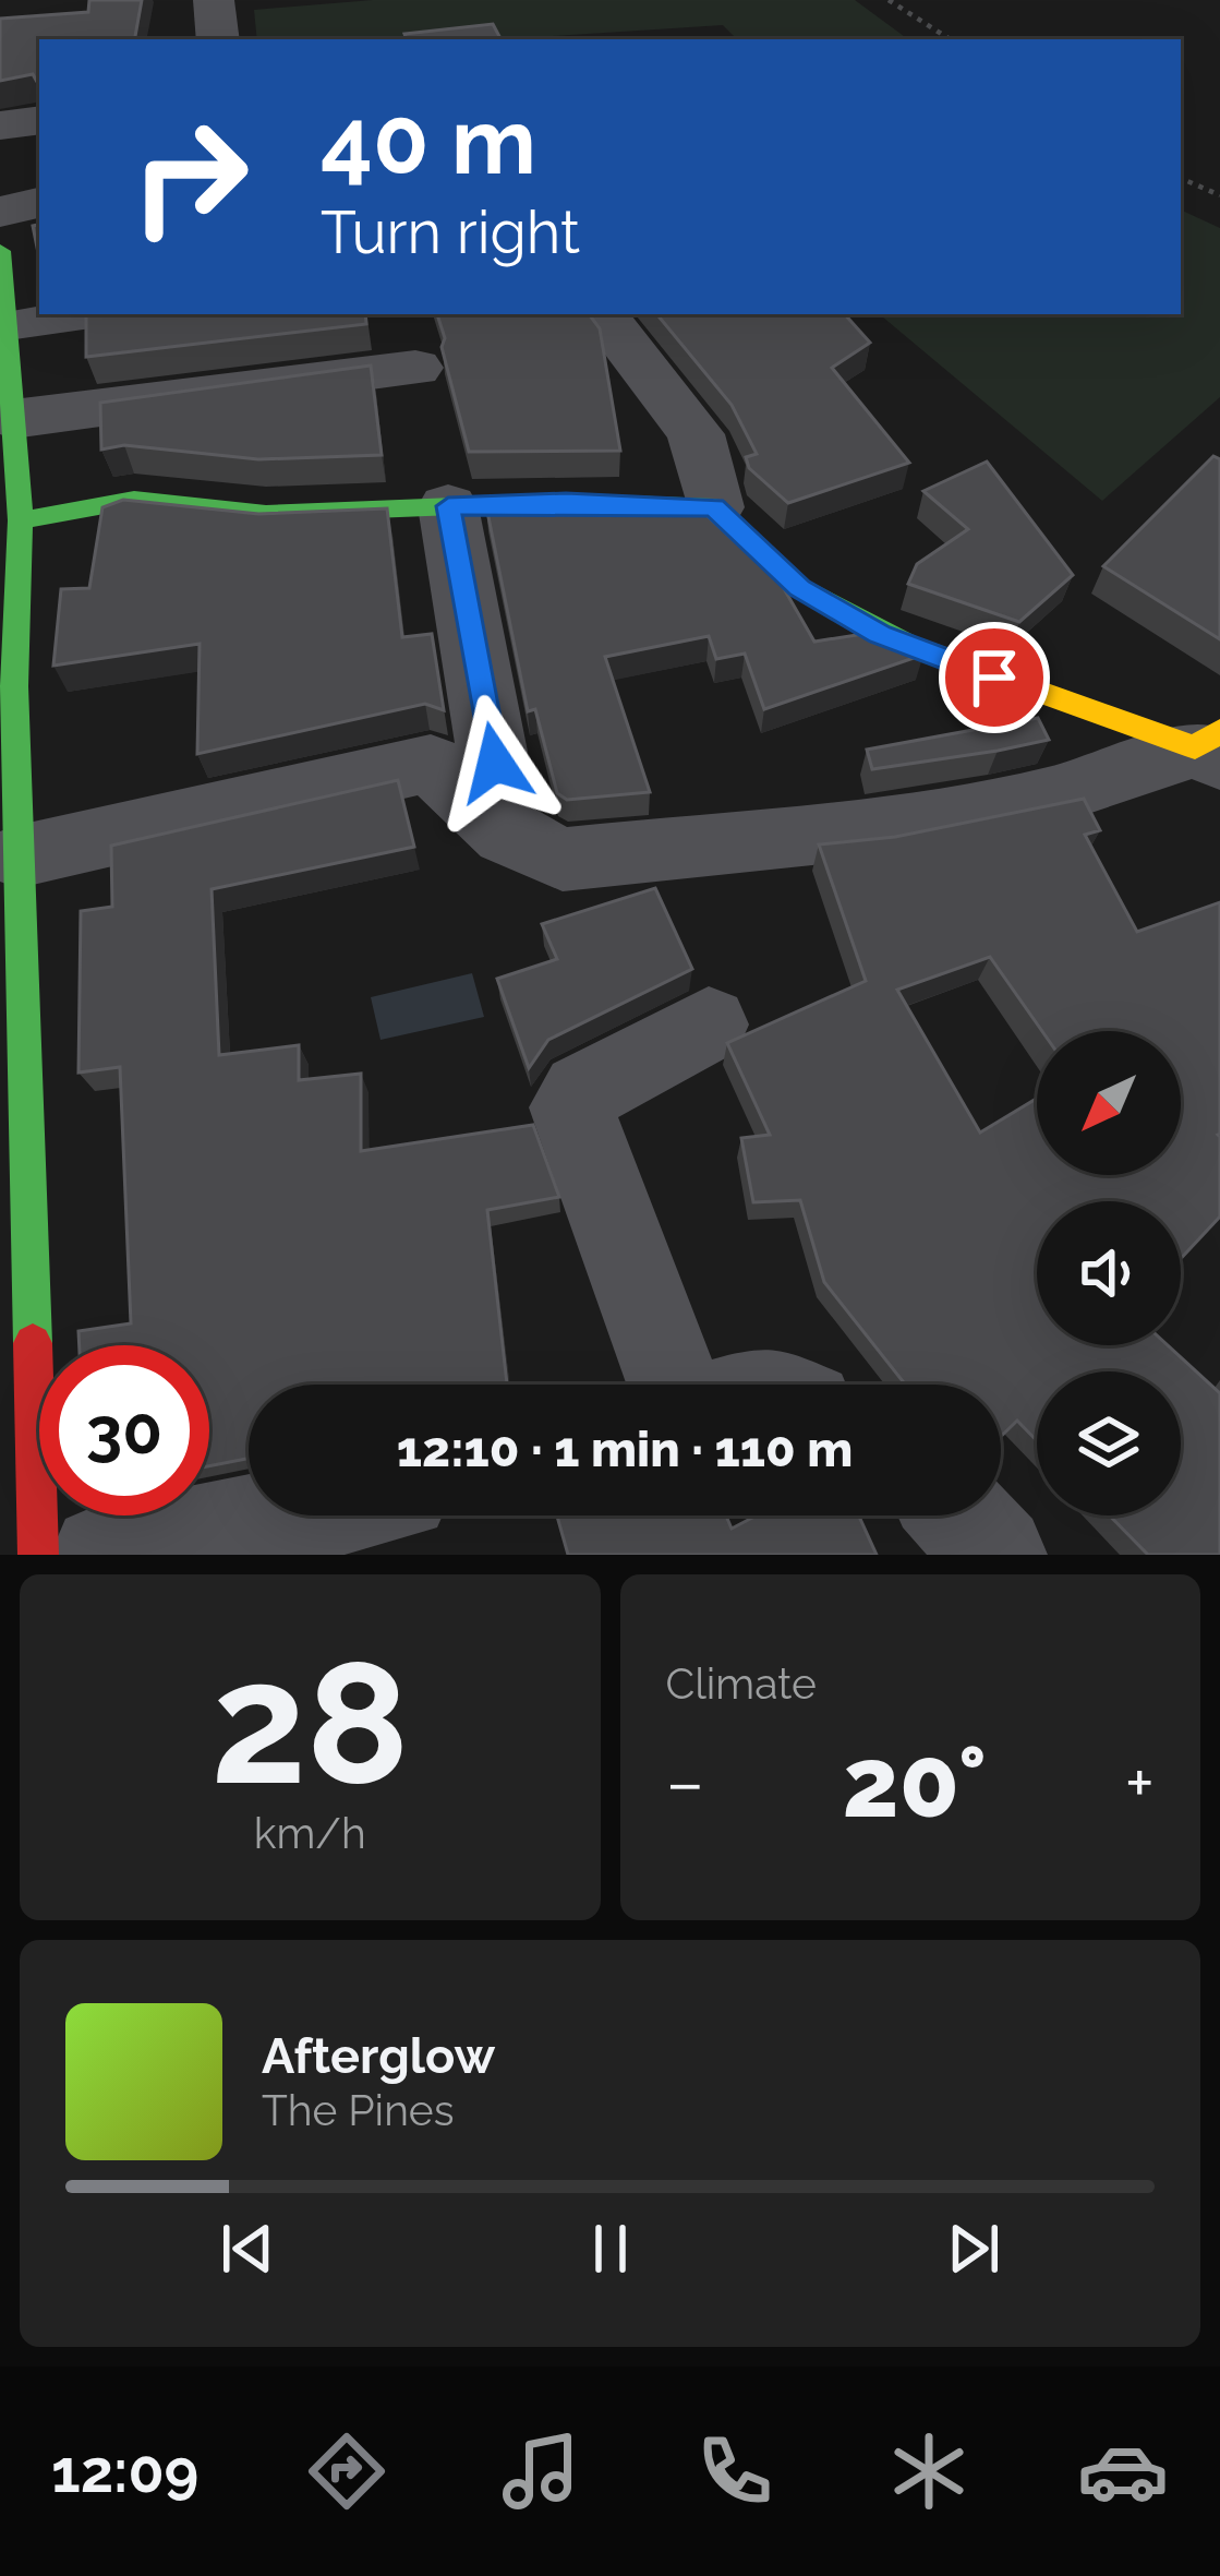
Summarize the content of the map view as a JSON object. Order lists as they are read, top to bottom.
{
  "north": "bottom left",
  "page": {
    "turn": ["40 m", "Turn right"],
    "limit": "30",
    "trip": "12:10 · 1 min · 110 m",
    "tile": [
      ["28", "km/h"],
      "Climate"
    ],
    "heat": ["−", "20°", "+"],
    "song": ["Afterglow", "The Pines"],
    "tabs": "12:09"
  }
}
